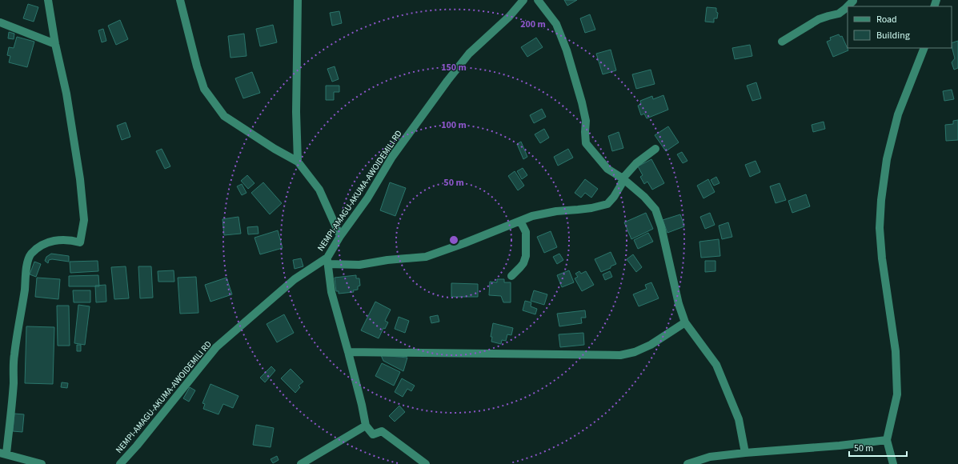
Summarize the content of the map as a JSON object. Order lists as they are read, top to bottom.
{
  "streets": {
    "street": ["NEMPI-AMAGU-AKUMA-AWOIDEMILI RD"]
  },
  "legend": ["Road", "Building"],
  "scale_bar": "50 m",
  "rings": [
    "200 m",
    "150 m",
    "100 m",
    "50 m"
  ]
}
